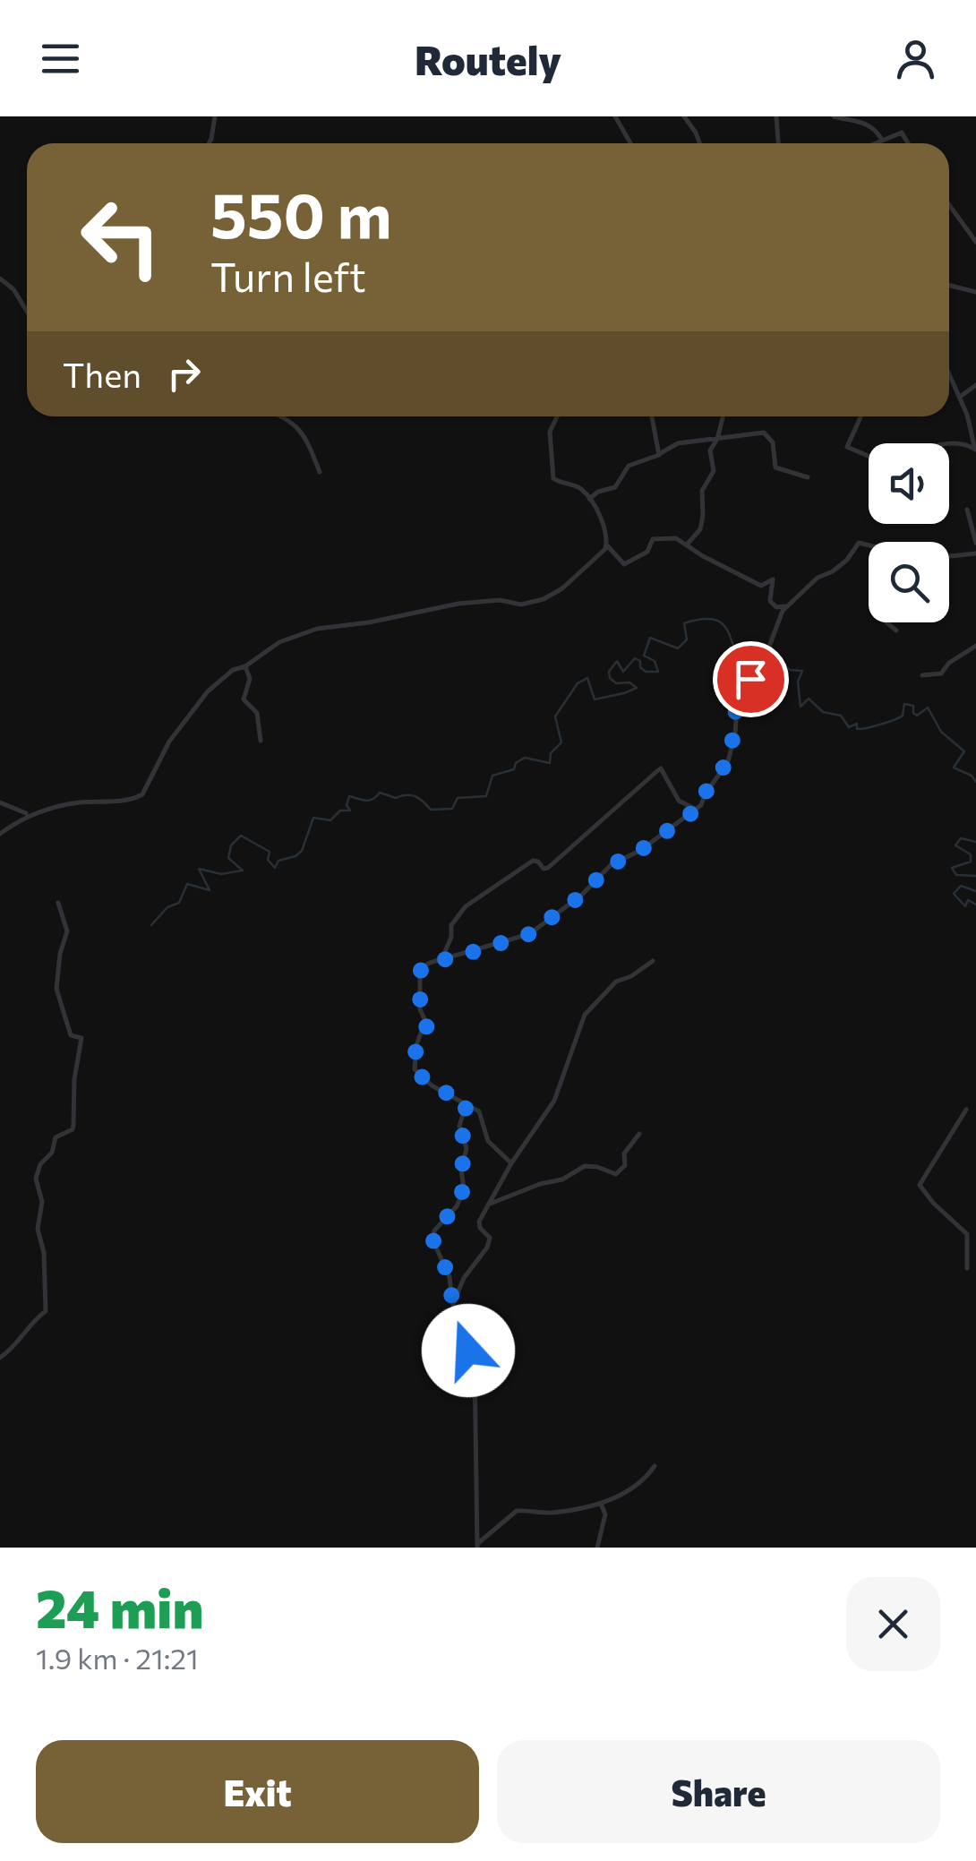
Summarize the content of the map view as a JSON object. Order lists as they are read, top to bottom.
{
  "page": {
    "header": "Routely",
    "turn": ["550 m", "Turn left"],
    "then": "Then",
    "heading": ["24 min", "1.9 km · 21:21"],
    "buttons": ["Exit", "Share"]
  }
}
